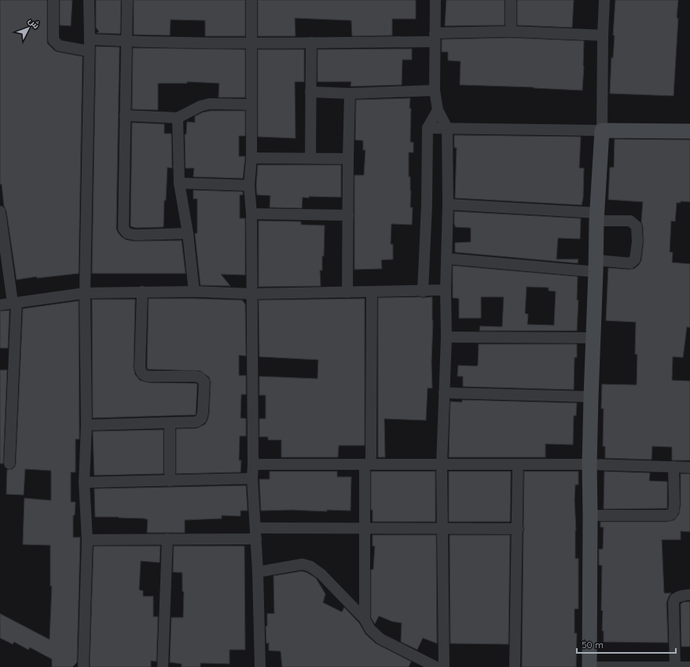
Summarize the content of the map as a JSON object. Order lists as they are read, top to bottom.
{
  "scale_bar": "50 m",
  "north": "top right"
}
